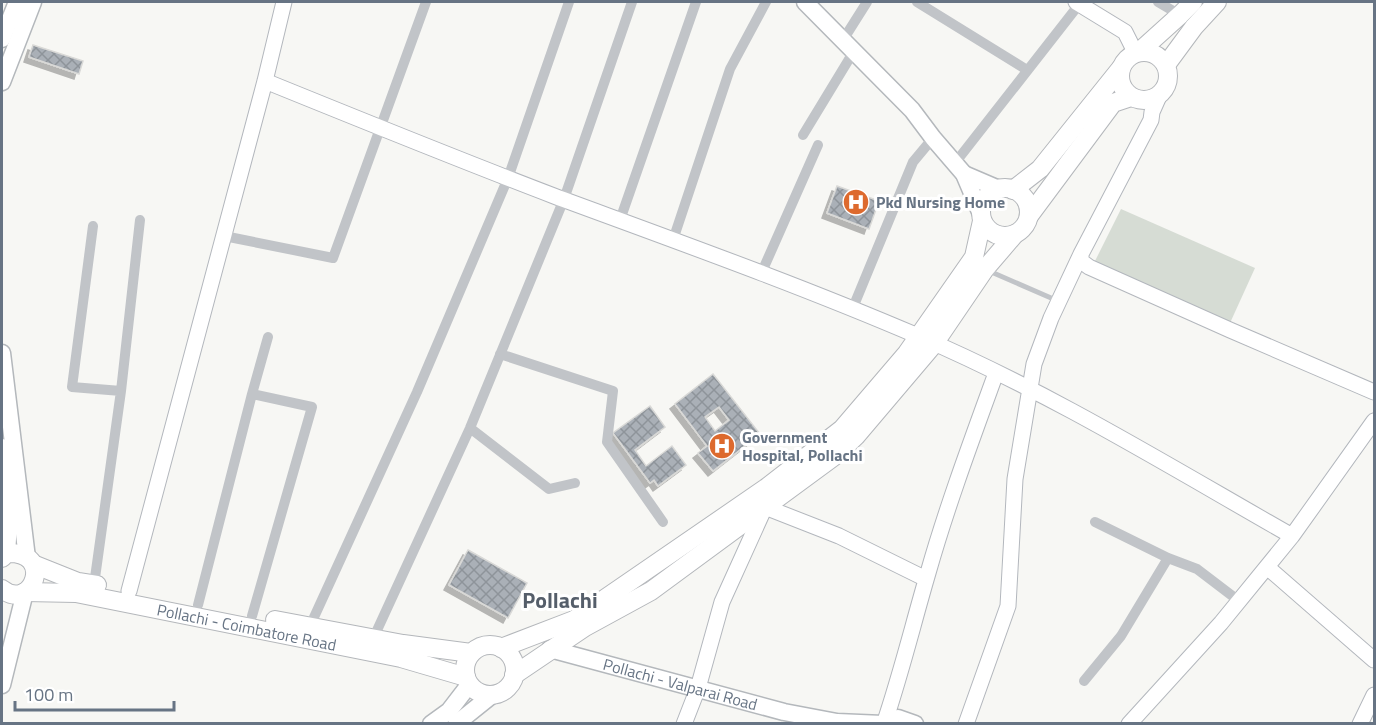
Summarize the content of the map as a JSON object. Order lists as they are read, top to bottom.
{
  "streets": {
    "highway": ["Pollachi - Coimbatore Road"],
    "main road": ["Pollachi - Valparai Road"]
  },
  "districts": ["Pollachi"],
  "places": {
    "hospital": ["Pkd Nursing Home", "Government Hospital, Pollachi"]
  },
  "scale_bar": "100 m"
}
